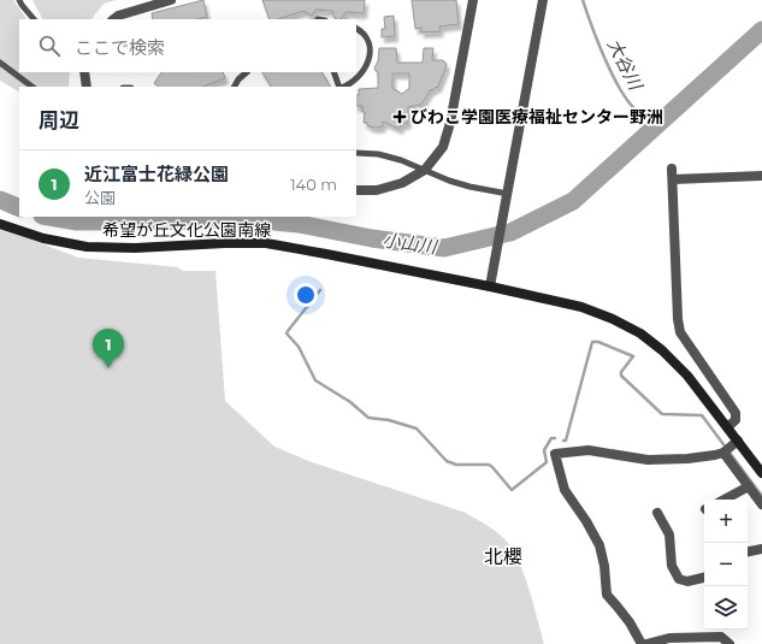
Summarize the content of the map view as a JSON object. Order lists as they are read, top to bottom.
{
  "streets": {
    "main road": ["希望が丘文化公園南線"]
  },
  "districts": ["北櫻"],
  "water": ["大谷川", "小山川"],
  "places": {
    "health": ["びわこ学園医療福祉センター野洲"]
  },
  "page": {
    "search": "ここで検索",
    "heading": "周辺",
    "list": [
      {
        "mark": "1",
        "name": "近江富士花緑公園",
        "note": "公園",
        "value": "140 m"
      }
    ],
    "pins": "1",
    "map_buttons": ["+", "−"]
  }
}
